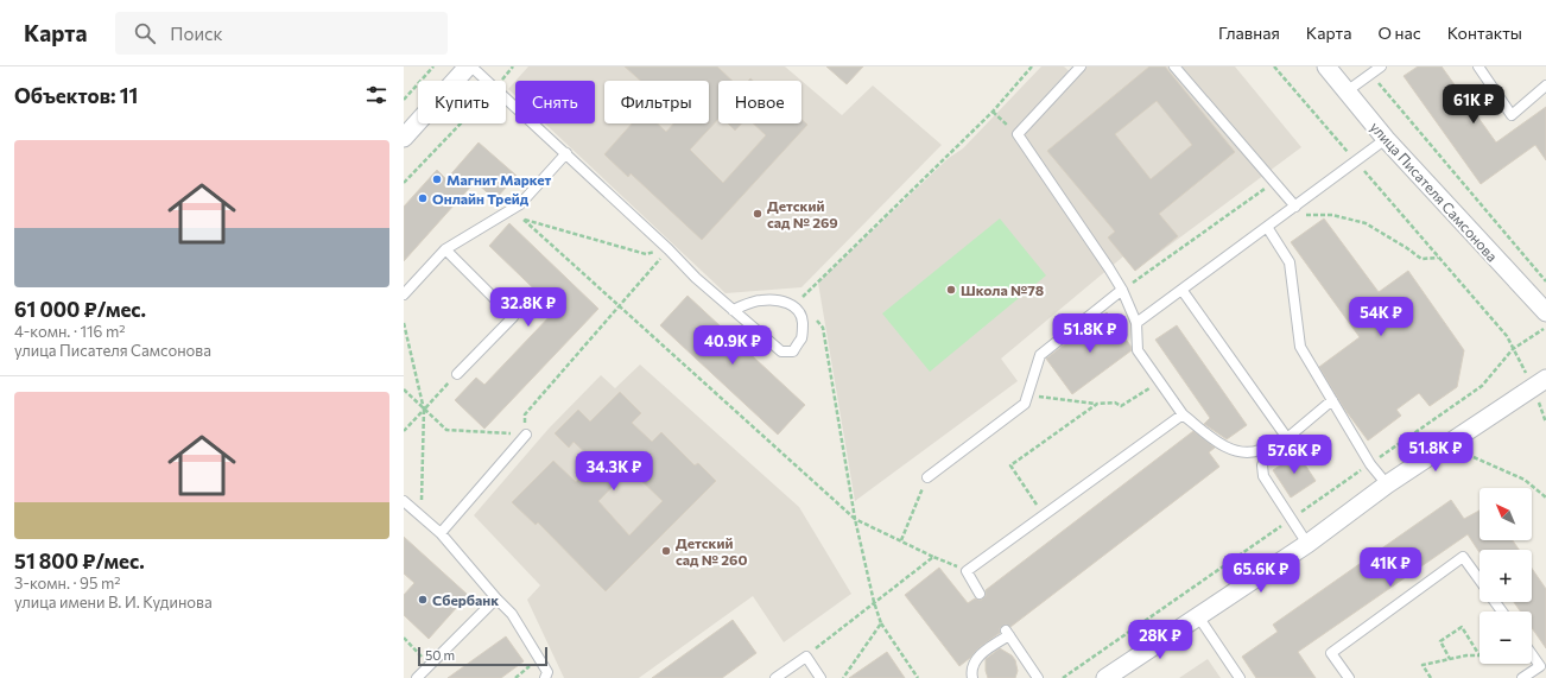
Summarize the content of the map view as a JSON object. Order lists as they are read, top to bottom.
{
  "streets": {
    "street": ["улица Писателя Самсонова"]
  },
  "places": [
    "Магнит Маркет",
    "Онлайн Трейд",
    "Детский сад № 269",
    "Школа №78",
    "Детский сад № 260",
    "Сбербанк"
  ],
  "scale_bar": "50 m",
  "north": "top left",
  "page": {
    "header": "Карта",
    "search": "Поиск",
    "nav": [
      "Главная",
      "Карта",
      "О нас",
      "Контакты"
    ],
    "heading": "Объектов: 11",
    "chip": [
      "Купить",
      "Снять",
      "Фильтры",
      "Новое"
    ],
    "price": [
      "61K ₽",
      "32.8K ₽",
      "54K ₽",
      "51.8K ₽",
      "40.9K ₽",
      "51.8K ₽",
      "57.6K ₽",
      "34.3K ₽",
      "41K ₽",
      "65.6K ₽",
      "28K ₽"
    ],
    "list": [
      {
        "name": "61 000 ₽/мес.",
        "note": "4-комн. · 116 m² · улица Писателя Самсонова"
      },
      {
        "name": "51 800 ₽/мес.",
        "note": "3-комн. · 95 m² · улица имени В. И. Кудинова"
      }
    ],
    "map_buttons": ["+", "−"],
    "scale": "50 m"
  }
}
